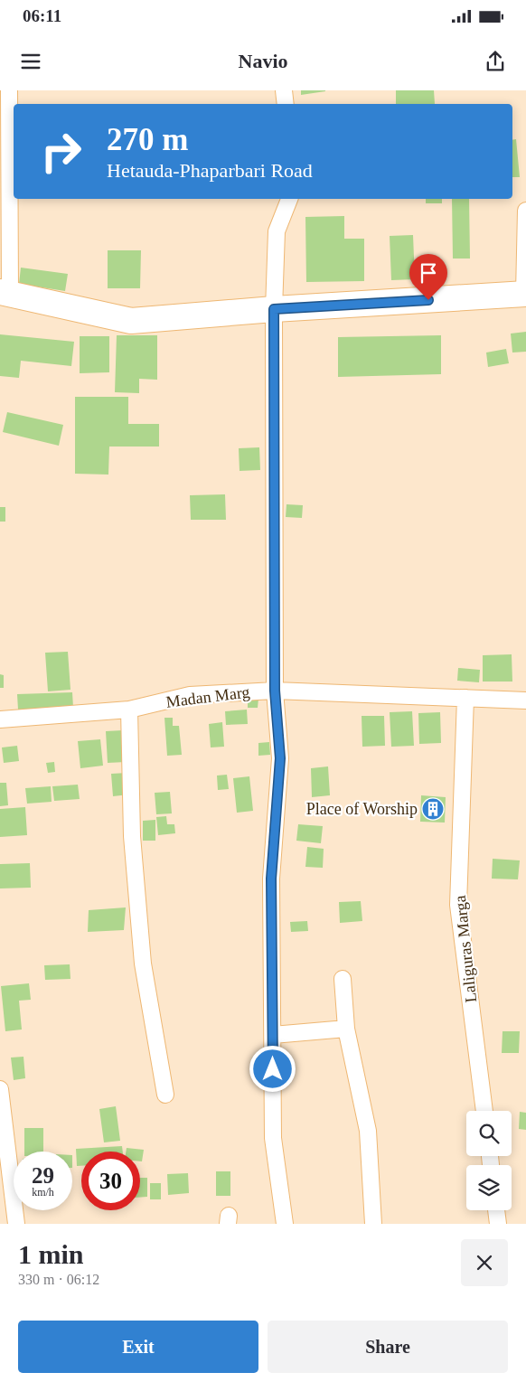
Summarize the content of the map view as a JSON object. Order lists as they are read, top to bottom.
{
  "streets": {
    "street": ["Madan Marg", "Laliguras Marga"]
  },
  "crossings": [
    ["Madan Marg", "Laliguras Marga"]
  ],
  "places": {
    "building": ["Place of Worship"]
  },
  "page": {
    "status": "06:11",
    "header": "Navio",
    "turn": ["270 m", "Hetauda-Phaparbari Road"],
    "speed": "29 km/h",
    "limit": "30",
    "heading": ["1 min", "330 m · 06:12"],
    "buttons": ["Exit", "Share"]
  }
}
